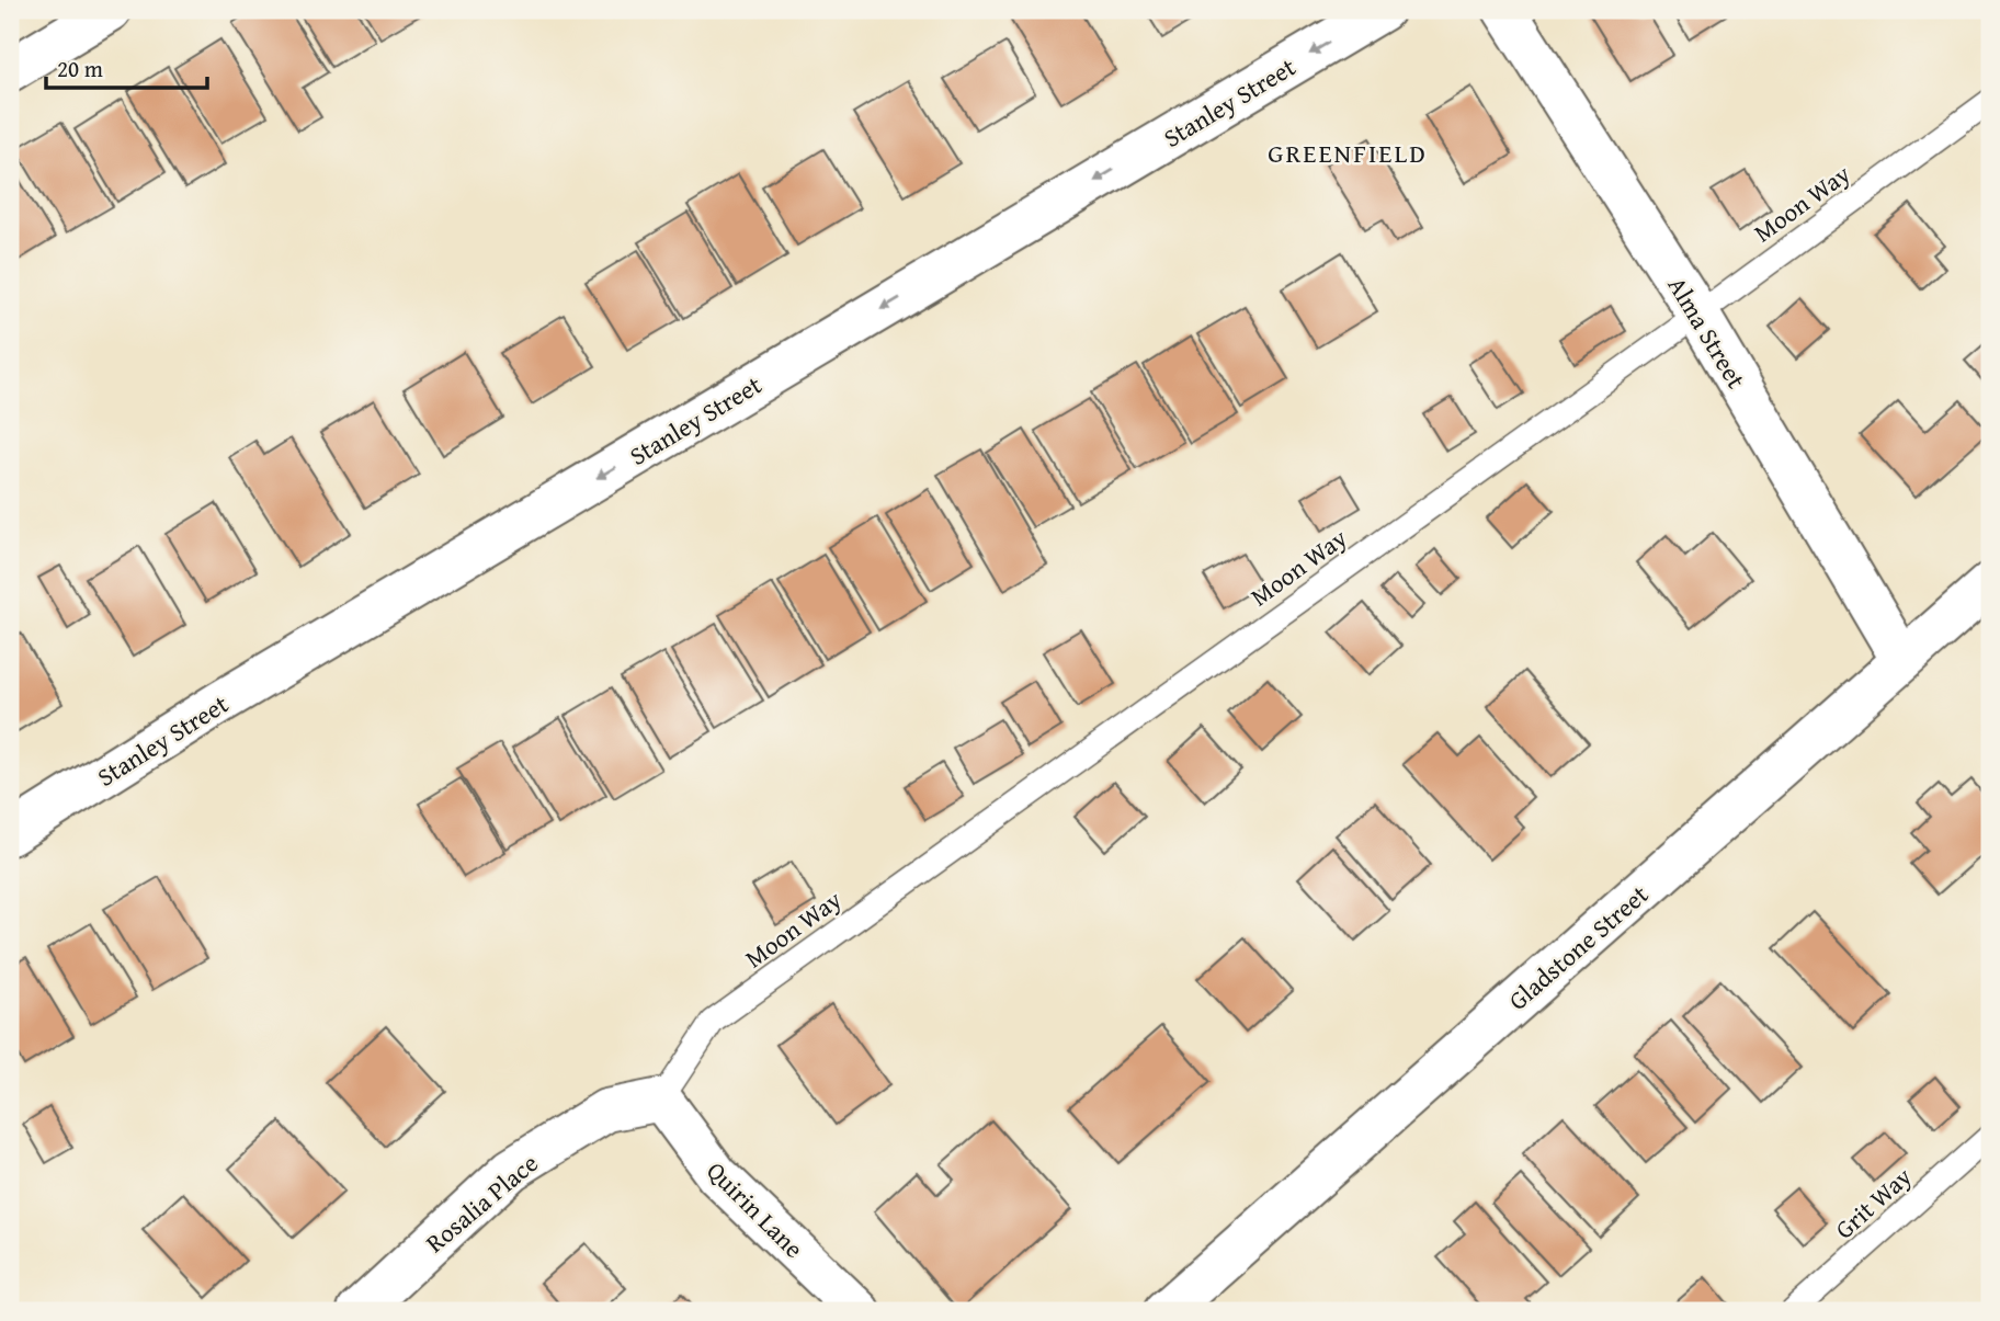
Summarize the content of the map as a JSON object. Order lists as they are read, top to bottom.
{
  "streets": {
    "street": [
      "Stanley Street",
      "Alma Street",
      "Gladstone Street",
      "Rosalia Place",
      "Quirin Lane"
    ],
    "lane": ["Moon Way", "Grit Way"]
  },
  "crossings": [
    ["Moon Way", "Alma Street"],
    ["Moon Way", "Rosalia Place"],
    ["Moon Way", "Quirin Lane"],
    ["Alma Street", "Gladstone Street"],
    ["Rosalia Place", "Quirin Lane"]
  ],
  "one_way": ["Stanley Street"],
  "districts": ["GREENFIELD"],
  "scale_bar": "20 m"
}
